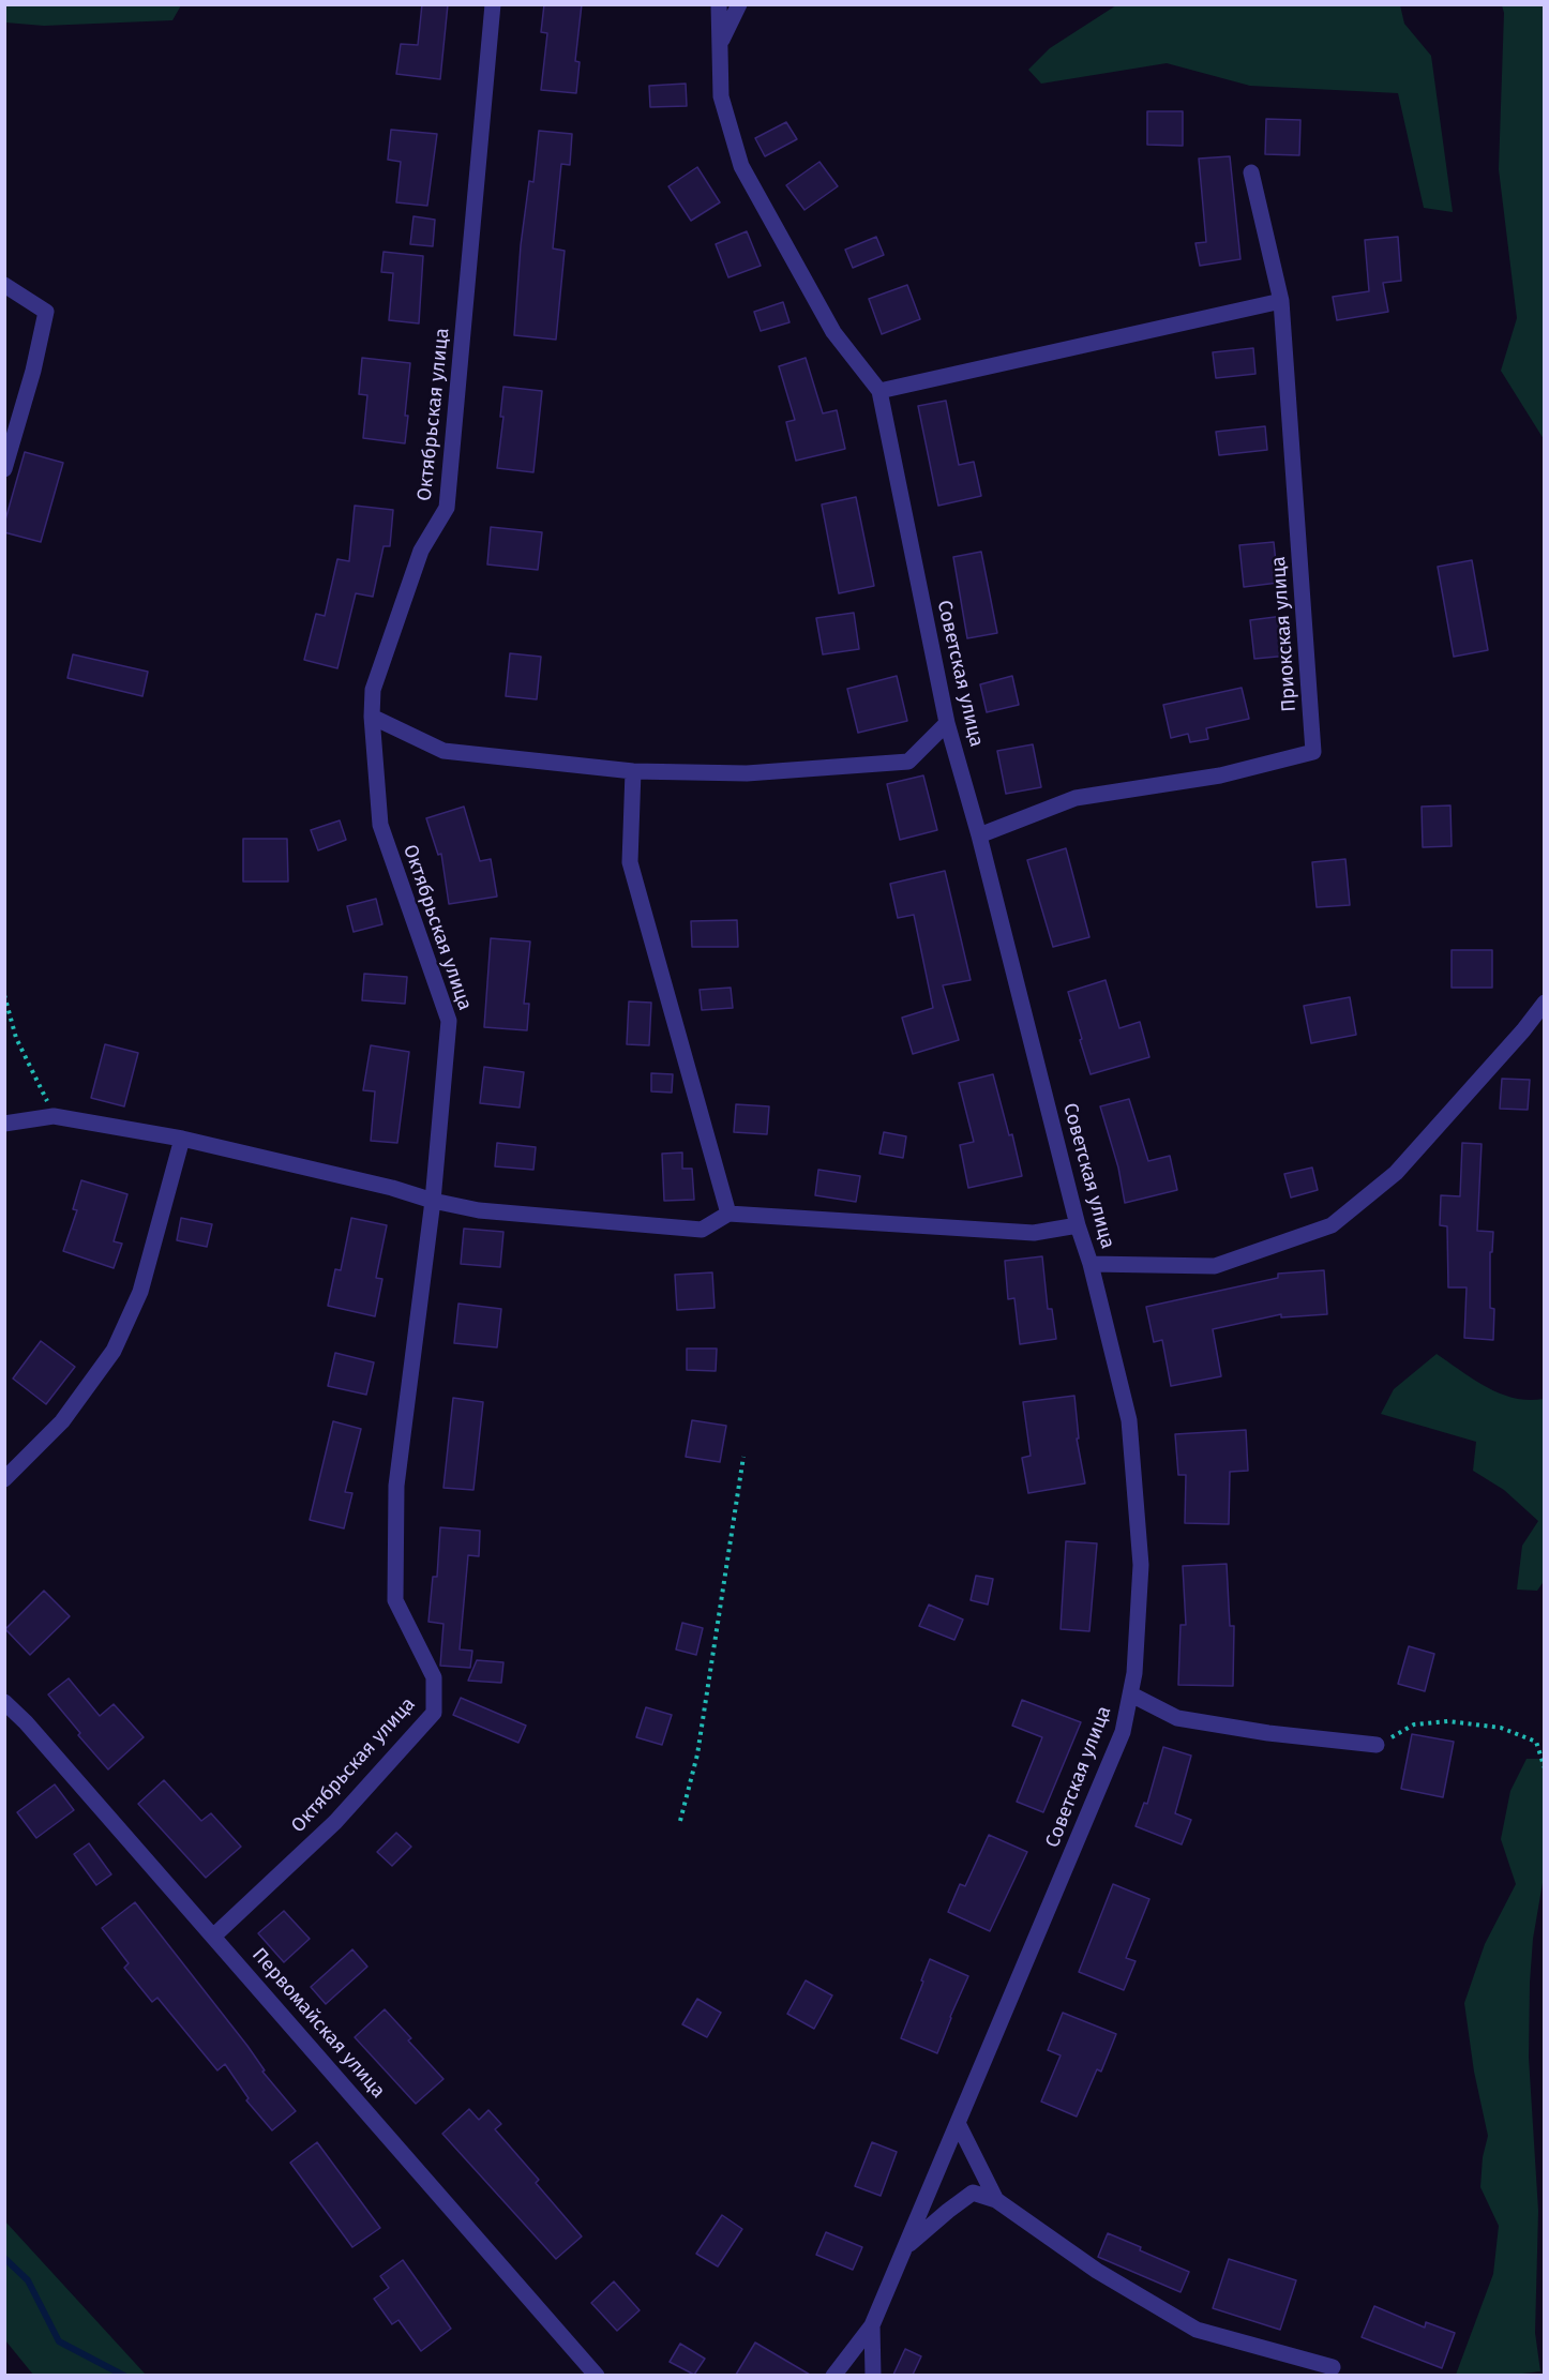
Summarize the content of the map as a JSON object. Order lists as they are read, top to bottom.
{
  "streets": {
    "street": [
      "Октябрьская улица",
      "Приокская улица",
      "Советская улица",
      "Первомайская улица"
    ]
  },
  "crossings": [
    ["Октябрьская улица", "Первомайская улица"],
    ["Приокская улица", "Советская улица"]
  ]
}
